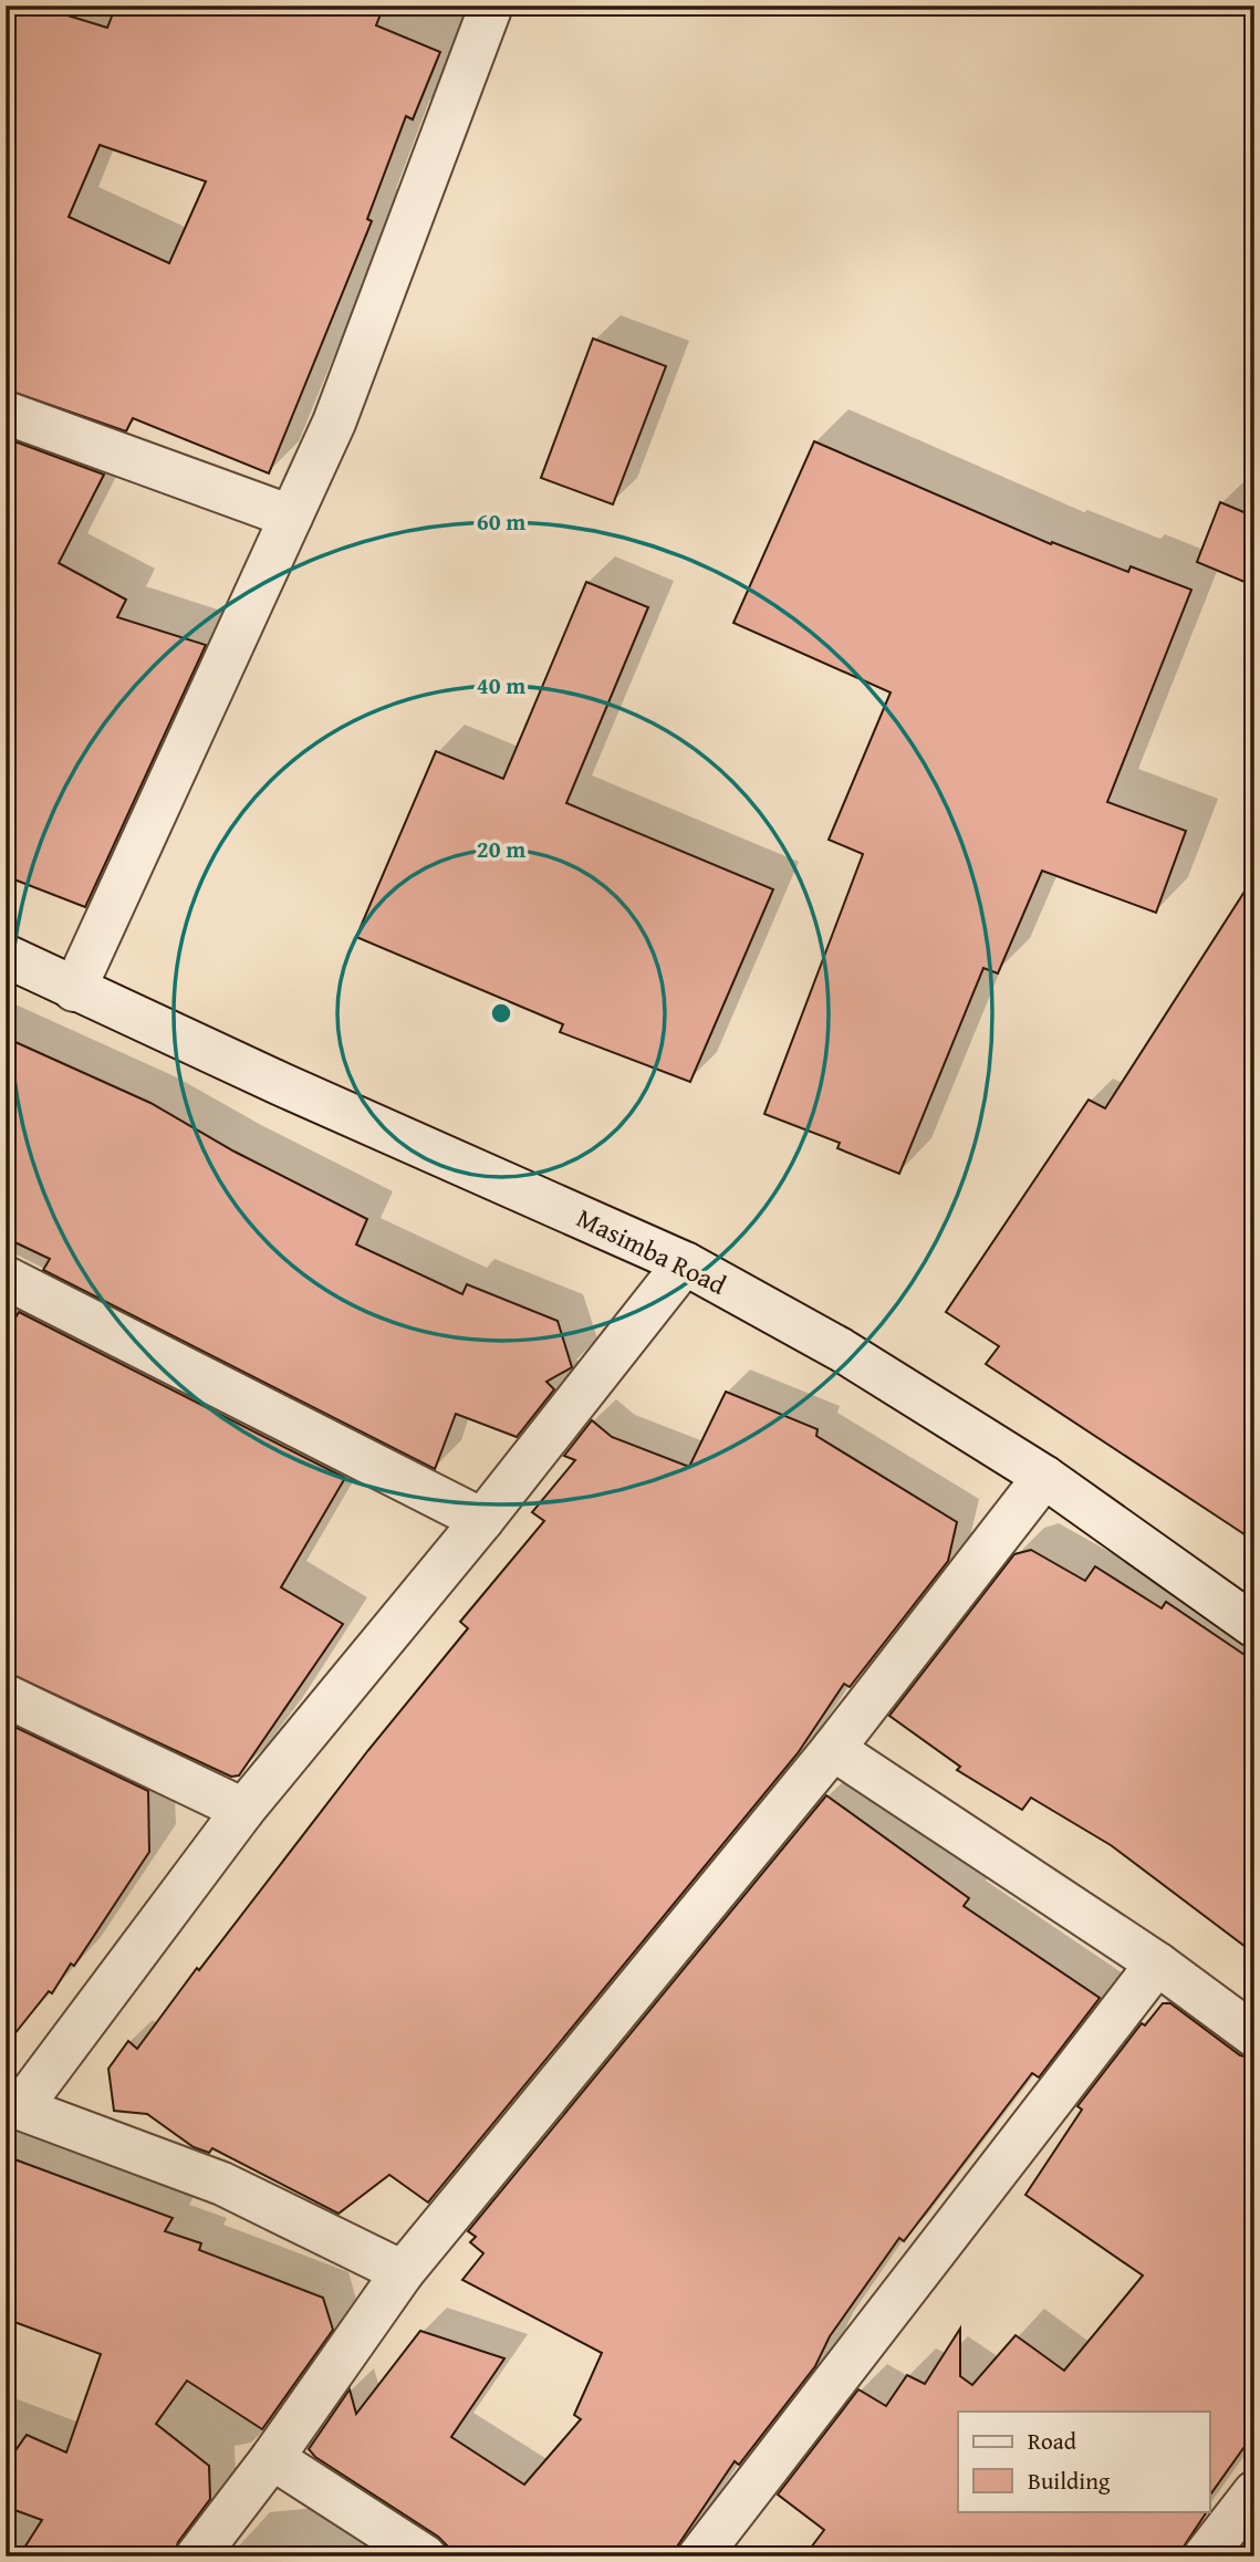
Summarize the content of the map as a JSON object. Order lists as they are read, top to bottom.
{
  "streets": {
    "street": ["Masimba Road"]
  },
  "legend": ["Road", "Building"],
  "rings": ["60 m", "40 m", "20 m"]
}
